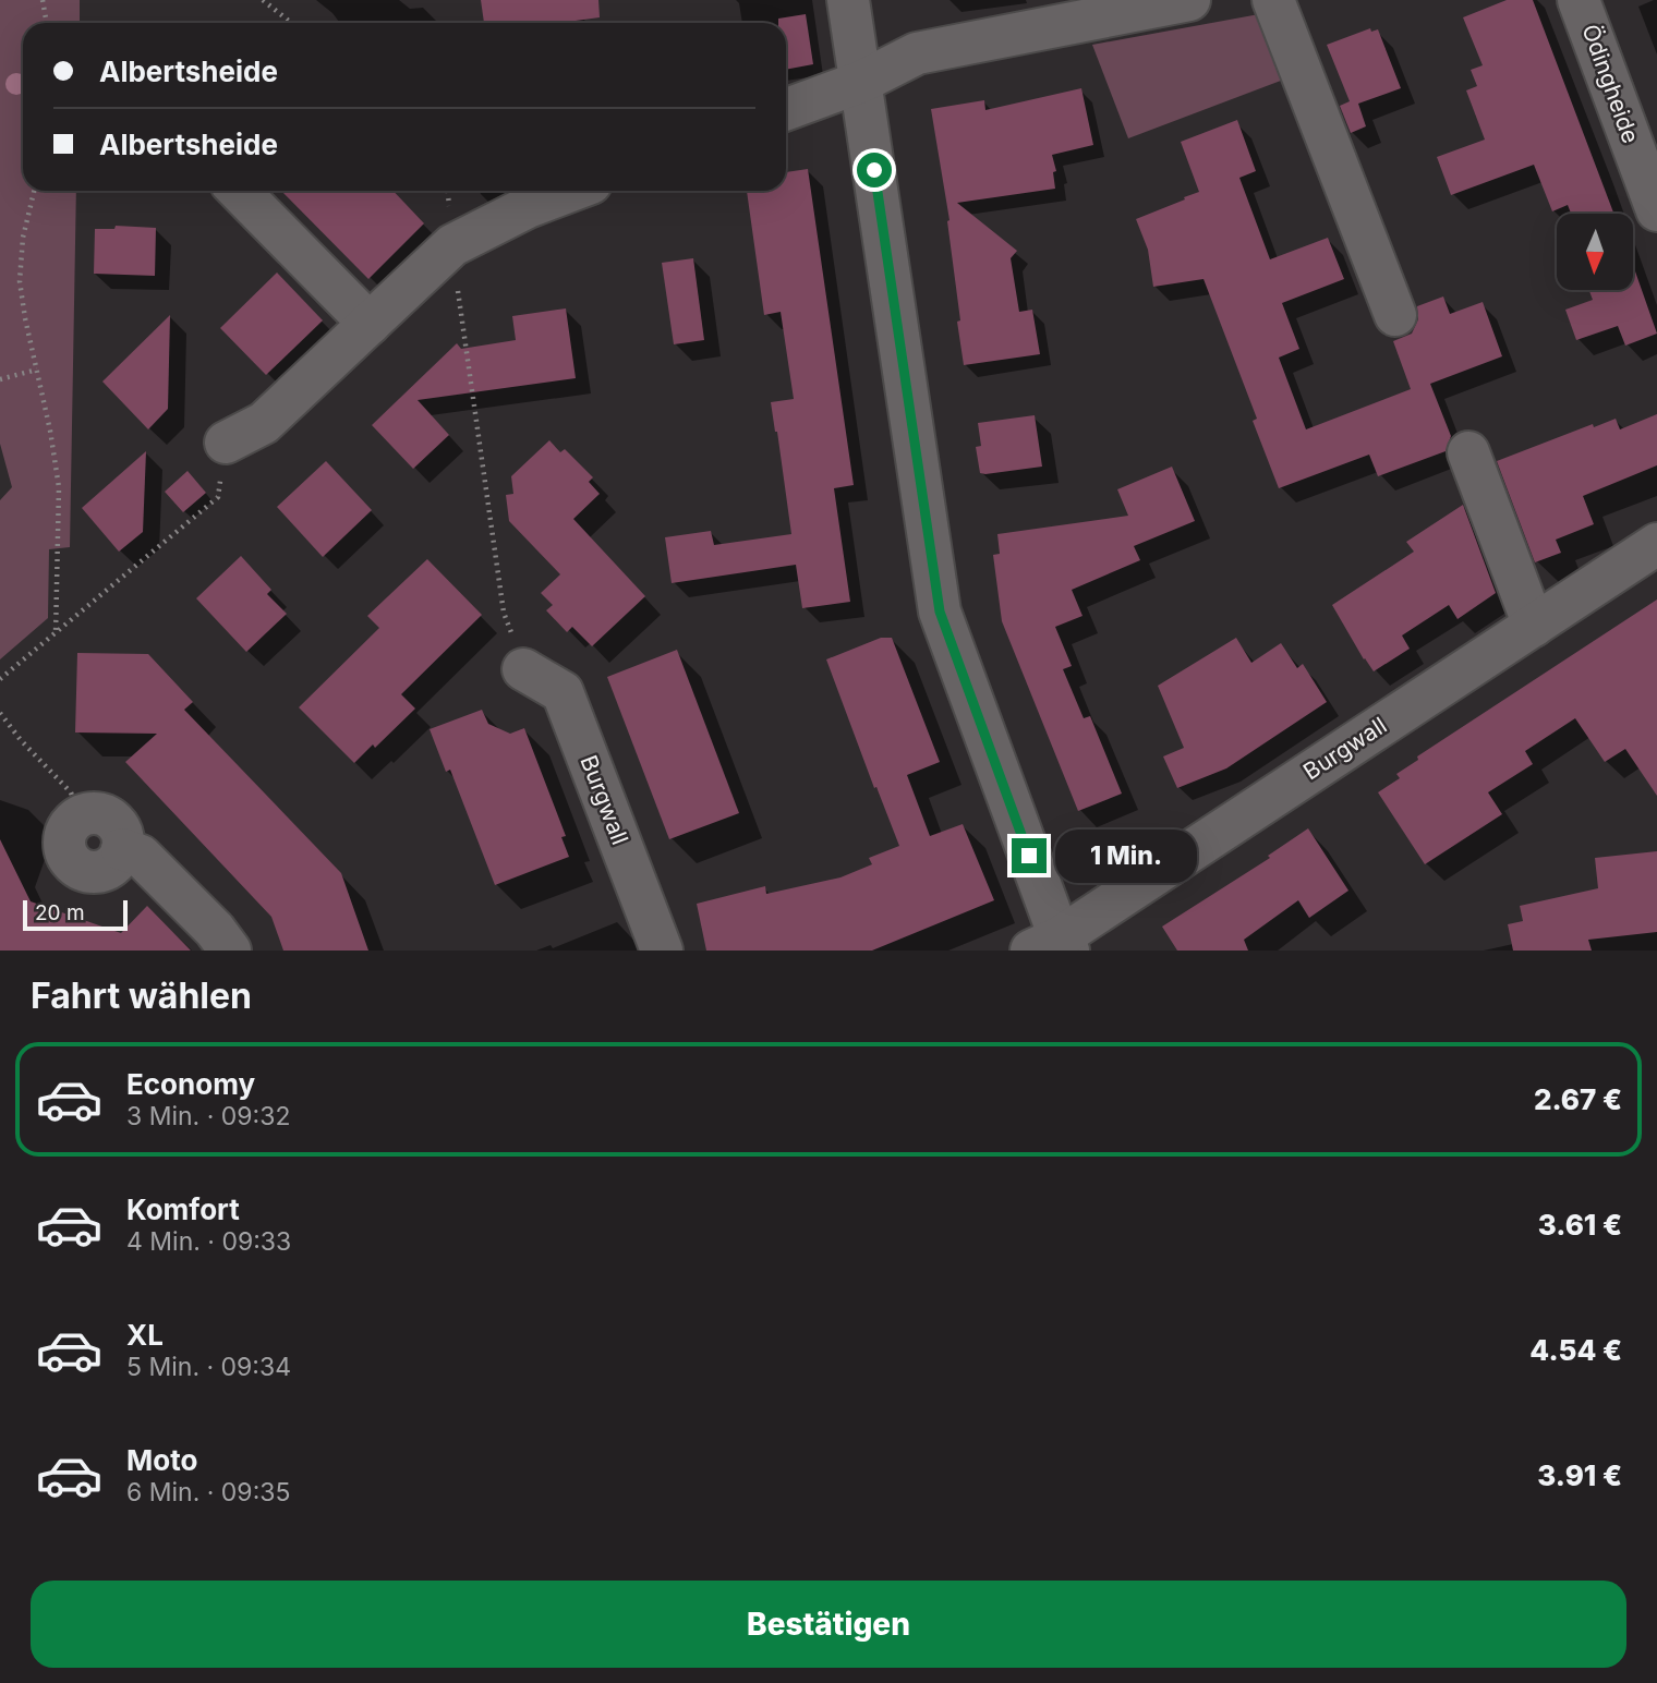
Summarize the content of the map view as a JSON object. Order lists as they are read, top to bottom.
{
  "streets": {
    "street": ["Ödingheide", "Burgwall"]
  },
  "scale_bar": "20 m",
  "north": "bottom",
  "page": {
    "banner": ["Albertsheide", "Albertsheide"],
    "bubble": "1 Min.",
    "scale": "20 m",
    "heading": "Fahrt wählen",
    "list": [
      {
        "name": "Economy",
        "note": "3 Min. · 09:32",
        "value": "2.67 €"
      },
      {
        "name": "Komfort",
        "note": "4 Min. · 09:33",
        "value": "3.61 €"
      },
      {
        "name": "XL",
        "note": "5 Min. · 09:34",
        "value": "4.54 €"
      },
      {
        "name": "Moto",
        "note": "6 Min. · 09:35",
        "value": "3.91 €"
      }
    ],
    "buttons": "Bestätigen"
  }
}
